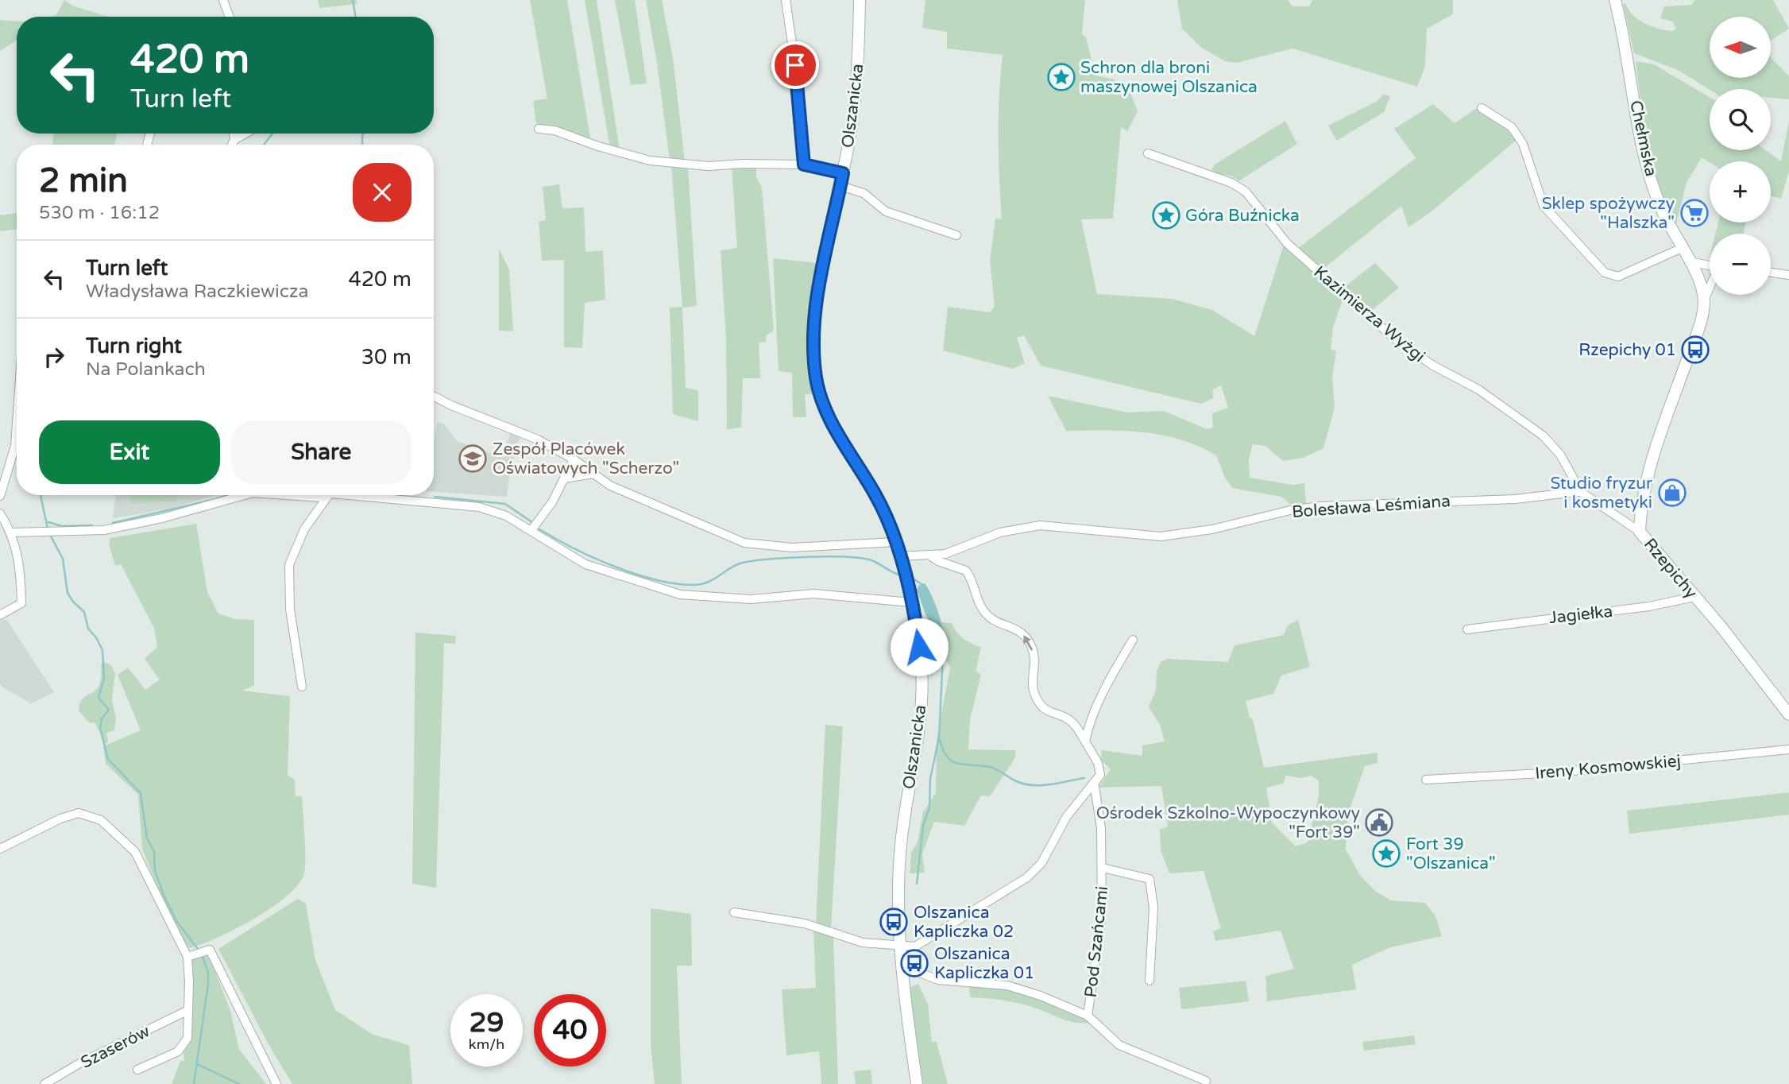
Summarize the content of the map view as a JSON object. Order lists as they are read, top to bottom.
{
  "streets": {
    "street": [
      "Olszanicka",
      "Chełmska",
      "Kazimierza Wyżgi",
      "Bolesława Leśmiana",
      "Rzepichy",
      "Jagiełka",
      "Ireny Kosmowskiej",
      "Pod Szańcami",
      "Szaserów"
    ]
  },
  "crossings": [
    ["Chełmska", "Rzepichy"],
    ["Kazimierza Wyżgi", "Bolesława Leśmiana"],
    ["Rzepichy", "Jagiełka"]
  ],
  "places": {
    "place": ["Schron dla broni maszynowej Olszanica", "Góra Buźnicka", "Fort 39 \"Olszanica\""],
    "supermarket": ["Sklep spożywczy \"Halszka\""],
    "bus stop": ["Rzepichy 01", "Olszanica Kapliczka 02", "Olszanica Kapliczka 01"],
    "school or university": ["Zespół Placówek Oświatowych \"Scherzo\""],
    "shop": ["Studio fryzur i kosmetyki"],
    "public building": ["Ośrodek Szkolno-Wypoczynkowy \"Fort 39\""]
  },
  "north": "left",
  "page": {
    "map_buttons": ["+", "−"],
    "turn": ["420 m", "Turn left"],
    "heading": ["2 min", "530 m · 16:12"],
    "list": [
      {
        "name": "Turn left",
        "note": "Władysława Raczkiewicza",
        "value": "420 m"
      },
      {
        "name": "Turn right",
        "note": "Na Polankach",
        "value": "30 m"
      }
    ],
    "buttons": ["Exit", "Share"],
    "speed": "29 km/h",
    "limit": "40"
  }
}
